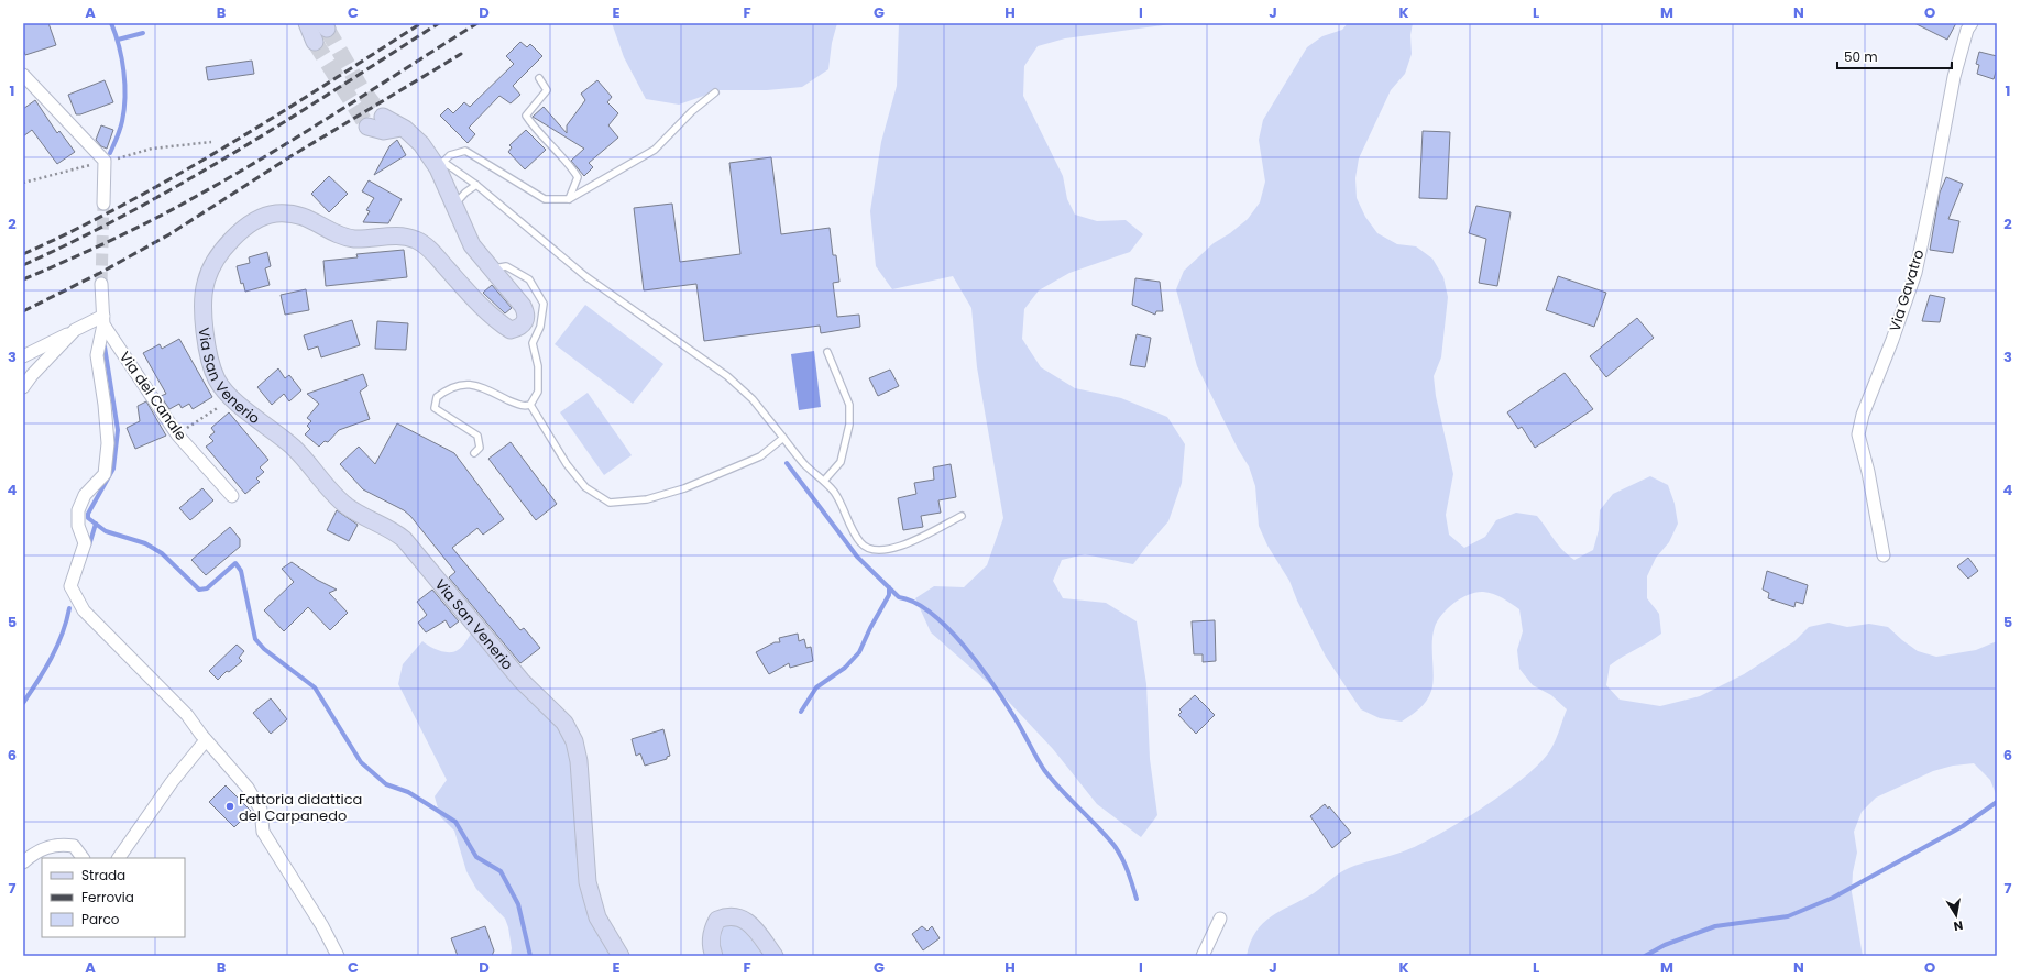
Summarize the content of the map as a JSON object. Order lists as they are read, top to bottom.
{
  "streets": {
    "street": ["Via Gavatro", "Via San Venerio", "Via del Canale"]
  },
  "places": ["Fattoria didattica del Carpanedo"],
  "legend": ["Strada", "Ferrovia", "Parco"],
  "scale_bar": "50 m",
  "north": "bottom",
  "grid": {
    "columns": [
      "A",
      "B",
      "C",
      "D",
      "E",
      "F",
      "G",
      "H",
      "I",
      "J",
      "K",
      "L",
      "M",
      "N",
      "O"
    ],
    "rows": [
      "1",
      "2",
      "3",
      "4",
      "5",
      "6",
      "7"
    ]
  }
}
